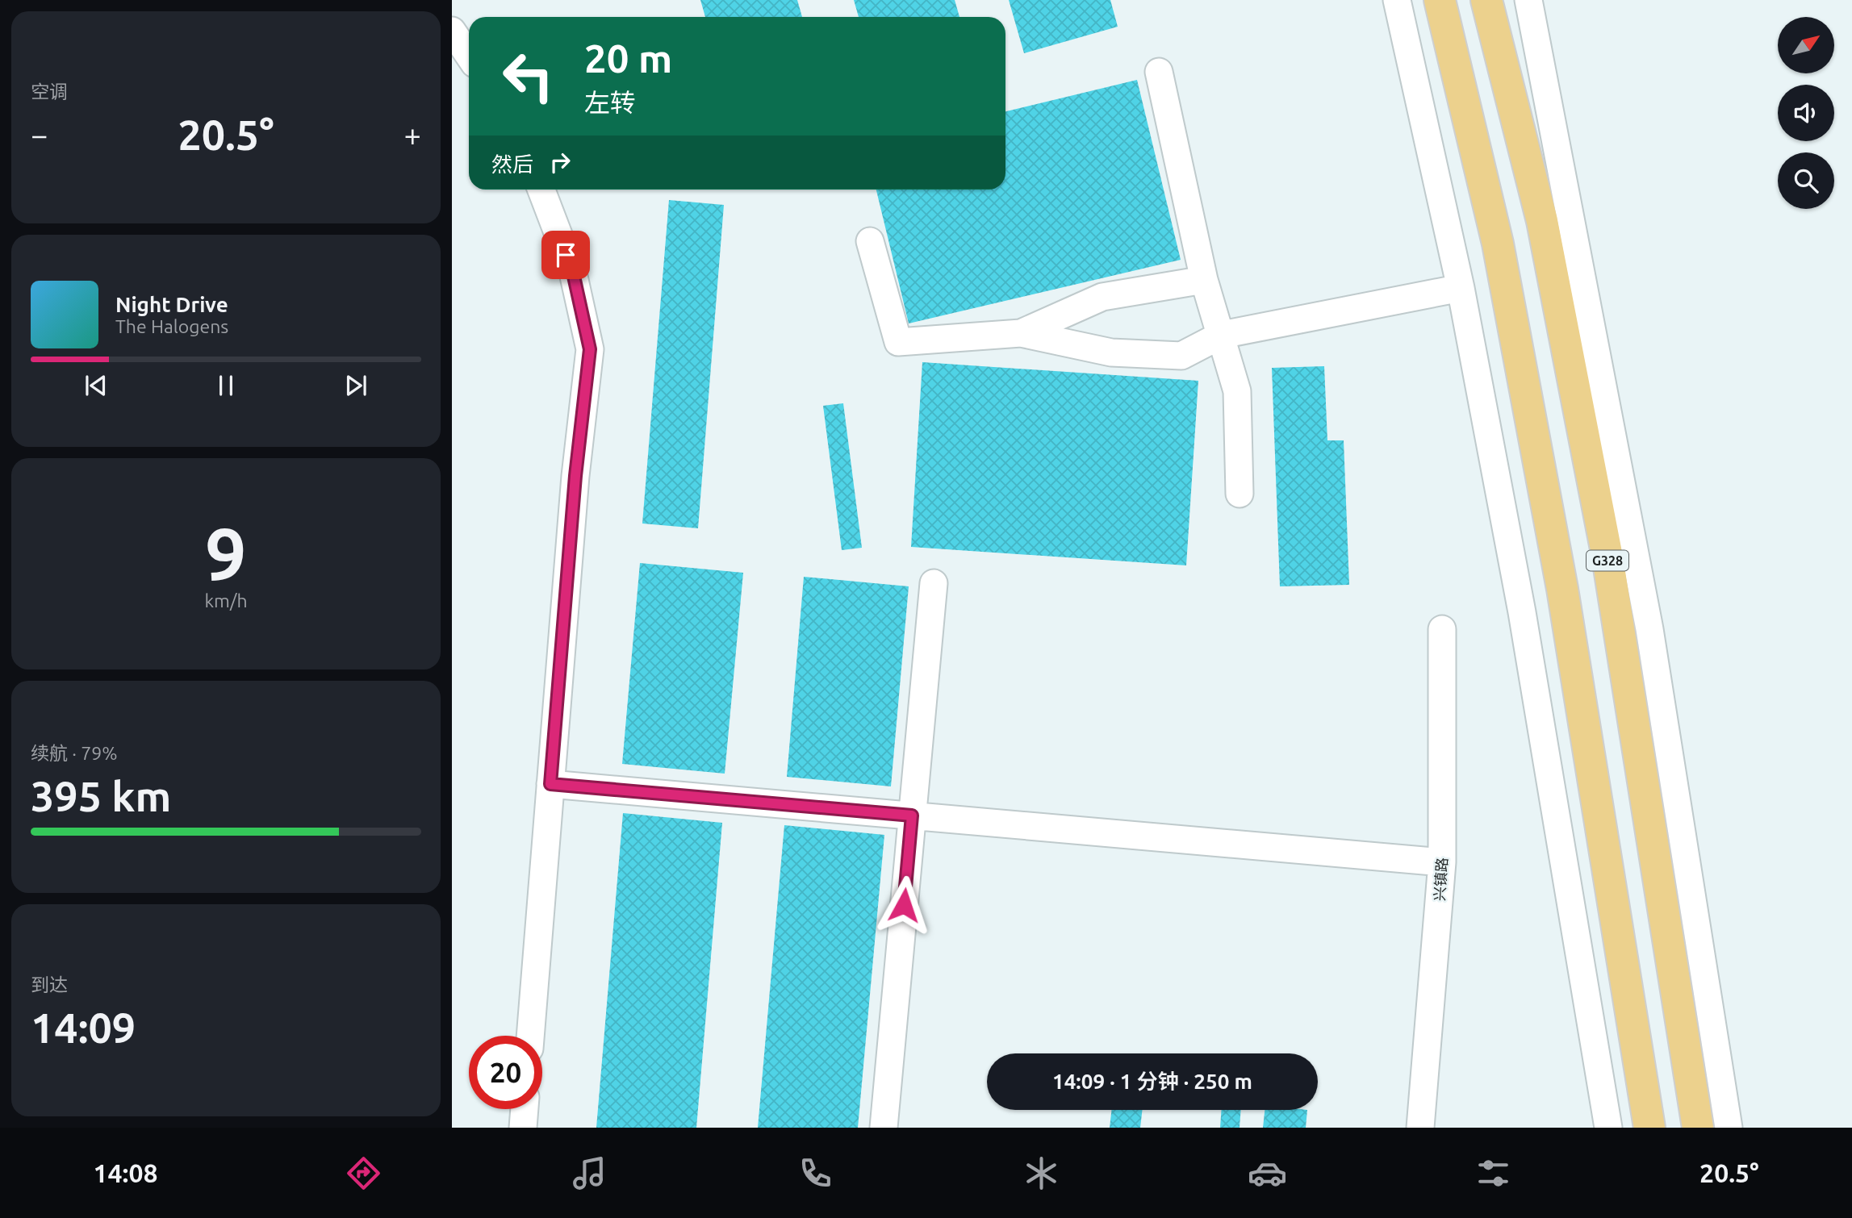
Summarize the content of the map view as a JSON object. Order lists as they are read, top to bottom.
{
  "streets": {
    "highway": ["G328"],
    "street": ["兴镇路"]
  },
  "north": "top right",
  "page": {
    "tile": [
      "空调",
      ["9", "km/h"],
      ["续航 · 79%", "395 km"],
      ["到达", "14:09"]
    ],
    "turn": ["20 m", "左转"],
    "heat": ["−", "20.5°", "+"],
    "then": "然后",
    "song": ["Night Drive", "The Halogens"],
    "limit": "20",
    "trip": "14:09 · 1 分钟 · 250 m",
    "tabs": ["14:08", "20.5°"]
  }
}
